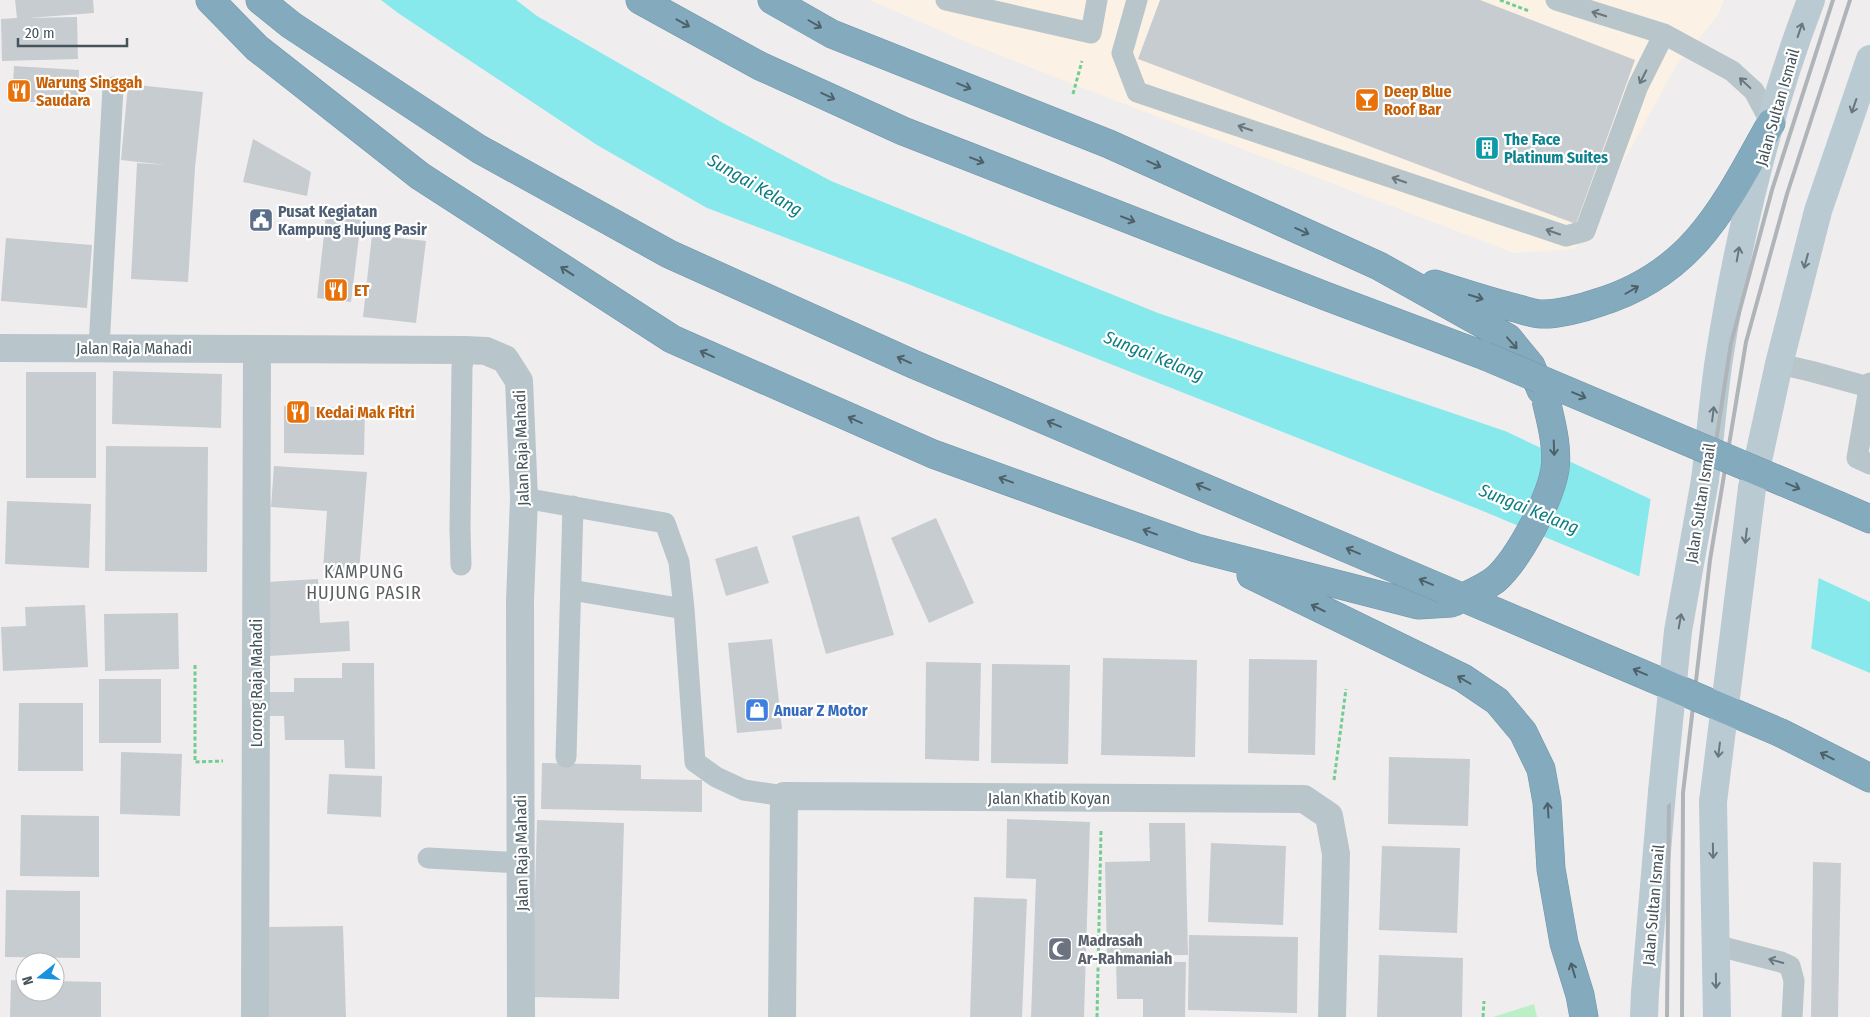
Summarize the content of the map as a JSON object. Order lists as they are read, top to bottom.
{
  "streets": {
    "main road": ["Jalan Sultan Ismail"],
    "street": ["Jalan Raja Mahadi", "Lorong Raja Mahadi", "Jalan Khatib Koyan"]
  },
  "crossings": [
    ["Jalan Raja Mahadi", "Lorong Raja Mahadi"]
  ],
  "districts": ["KAMPUNG HUJUNG PASIR"],
  "water": ["Sungai Kelang"],
  "places": {
    "restaurant": ["Warung Singgah Saudara", "ET", "Kedai Mak Fitri"],
    "bar": ["Deep Blue Roof Bar"],
    "building": ["The Face Platinum Suites"],
    "public building": ["Pusat Kegiatan Kampung Hujung Pasir"],
    "shop": ["Anuar Z Motor"],
    "mosque": ["Madrasah Ar-Rahmaniah"]
  },
  "scale_bar": "20 m",
  "north": "left"
}
